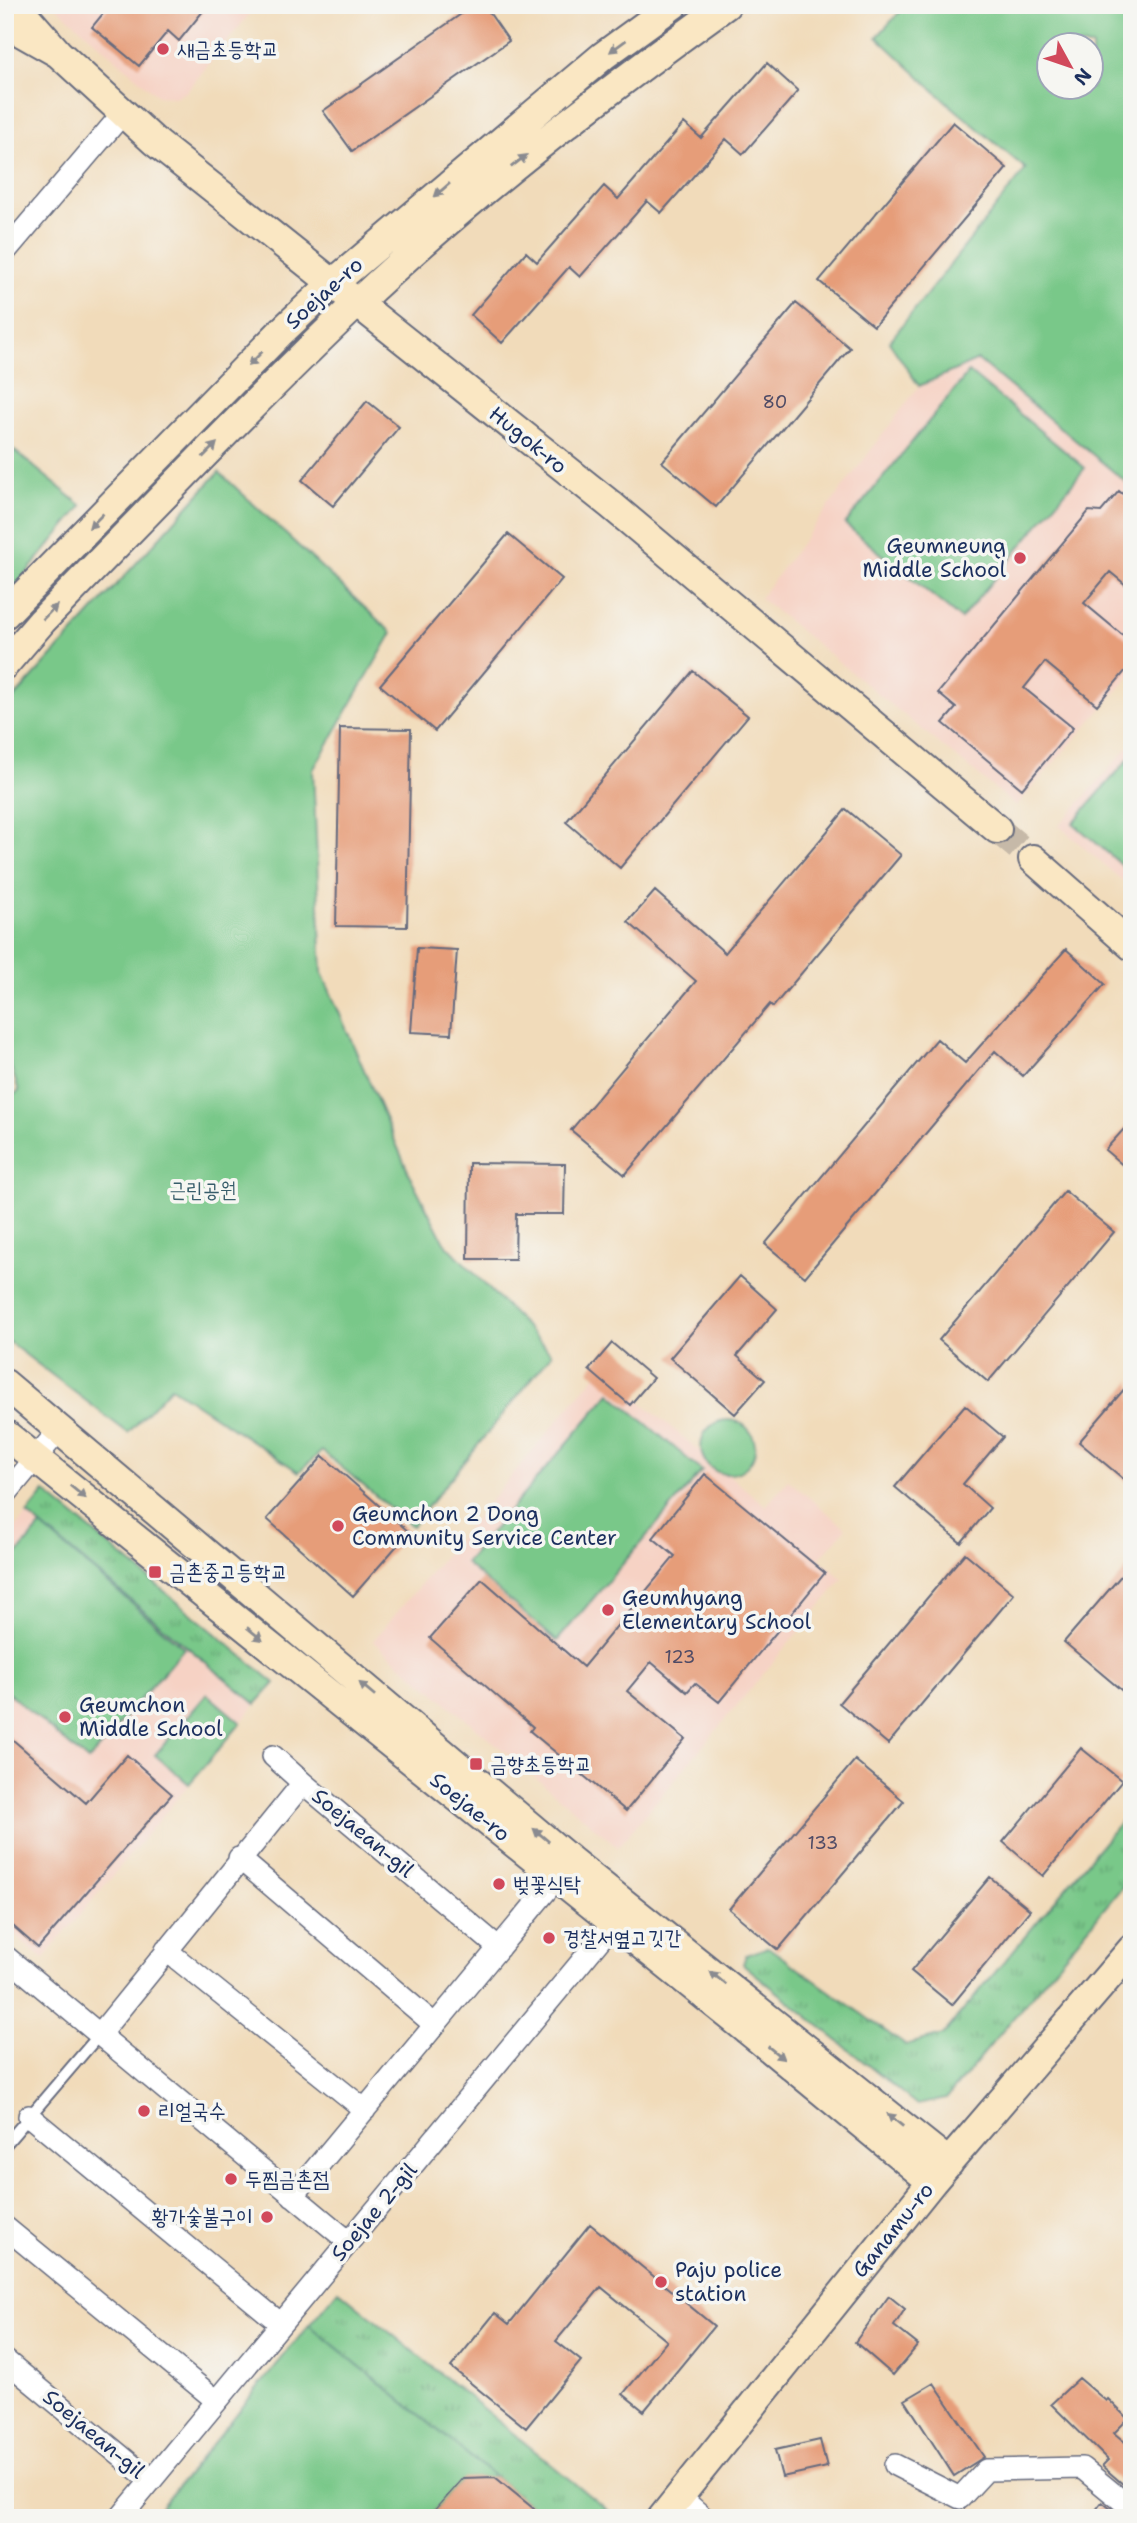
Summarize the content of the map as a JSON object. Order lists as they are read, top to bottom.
{
  "streets": {
    "street": [
      "Soejae-ro",
      "Hugok-ro",
      "Soejaean-gil",
      "Soejae 2-gil",
      "Ganamu-ro"
    ]
  },
  "crossings": [
    ["Soejae-ro", "Hugok-ro"],
    ["Soejaean-gil", "Soejae 2-gil"]
  ],
  "parks": ["근린공원"],
  "places": {
    "other": [
      "새금초등학교",
      "Geumneung Middle School",
      "Geumchon 2 Dong Community Service Center",
      "Geumhyang Elementary School",
      "Geumchon Middle School",
      "벚꽃식탁",
      "경찰서옆고깃간",
      "리얼국수",
      "두찜금촌점",
      "황가숯불구이",
      "Paju police station"
    ],
    "transit": ["금촌중고등학교", "금향초등학교"]
  },
  "house_numbers": ["80", "123", "133"],
  "north": "bottom right"
}
